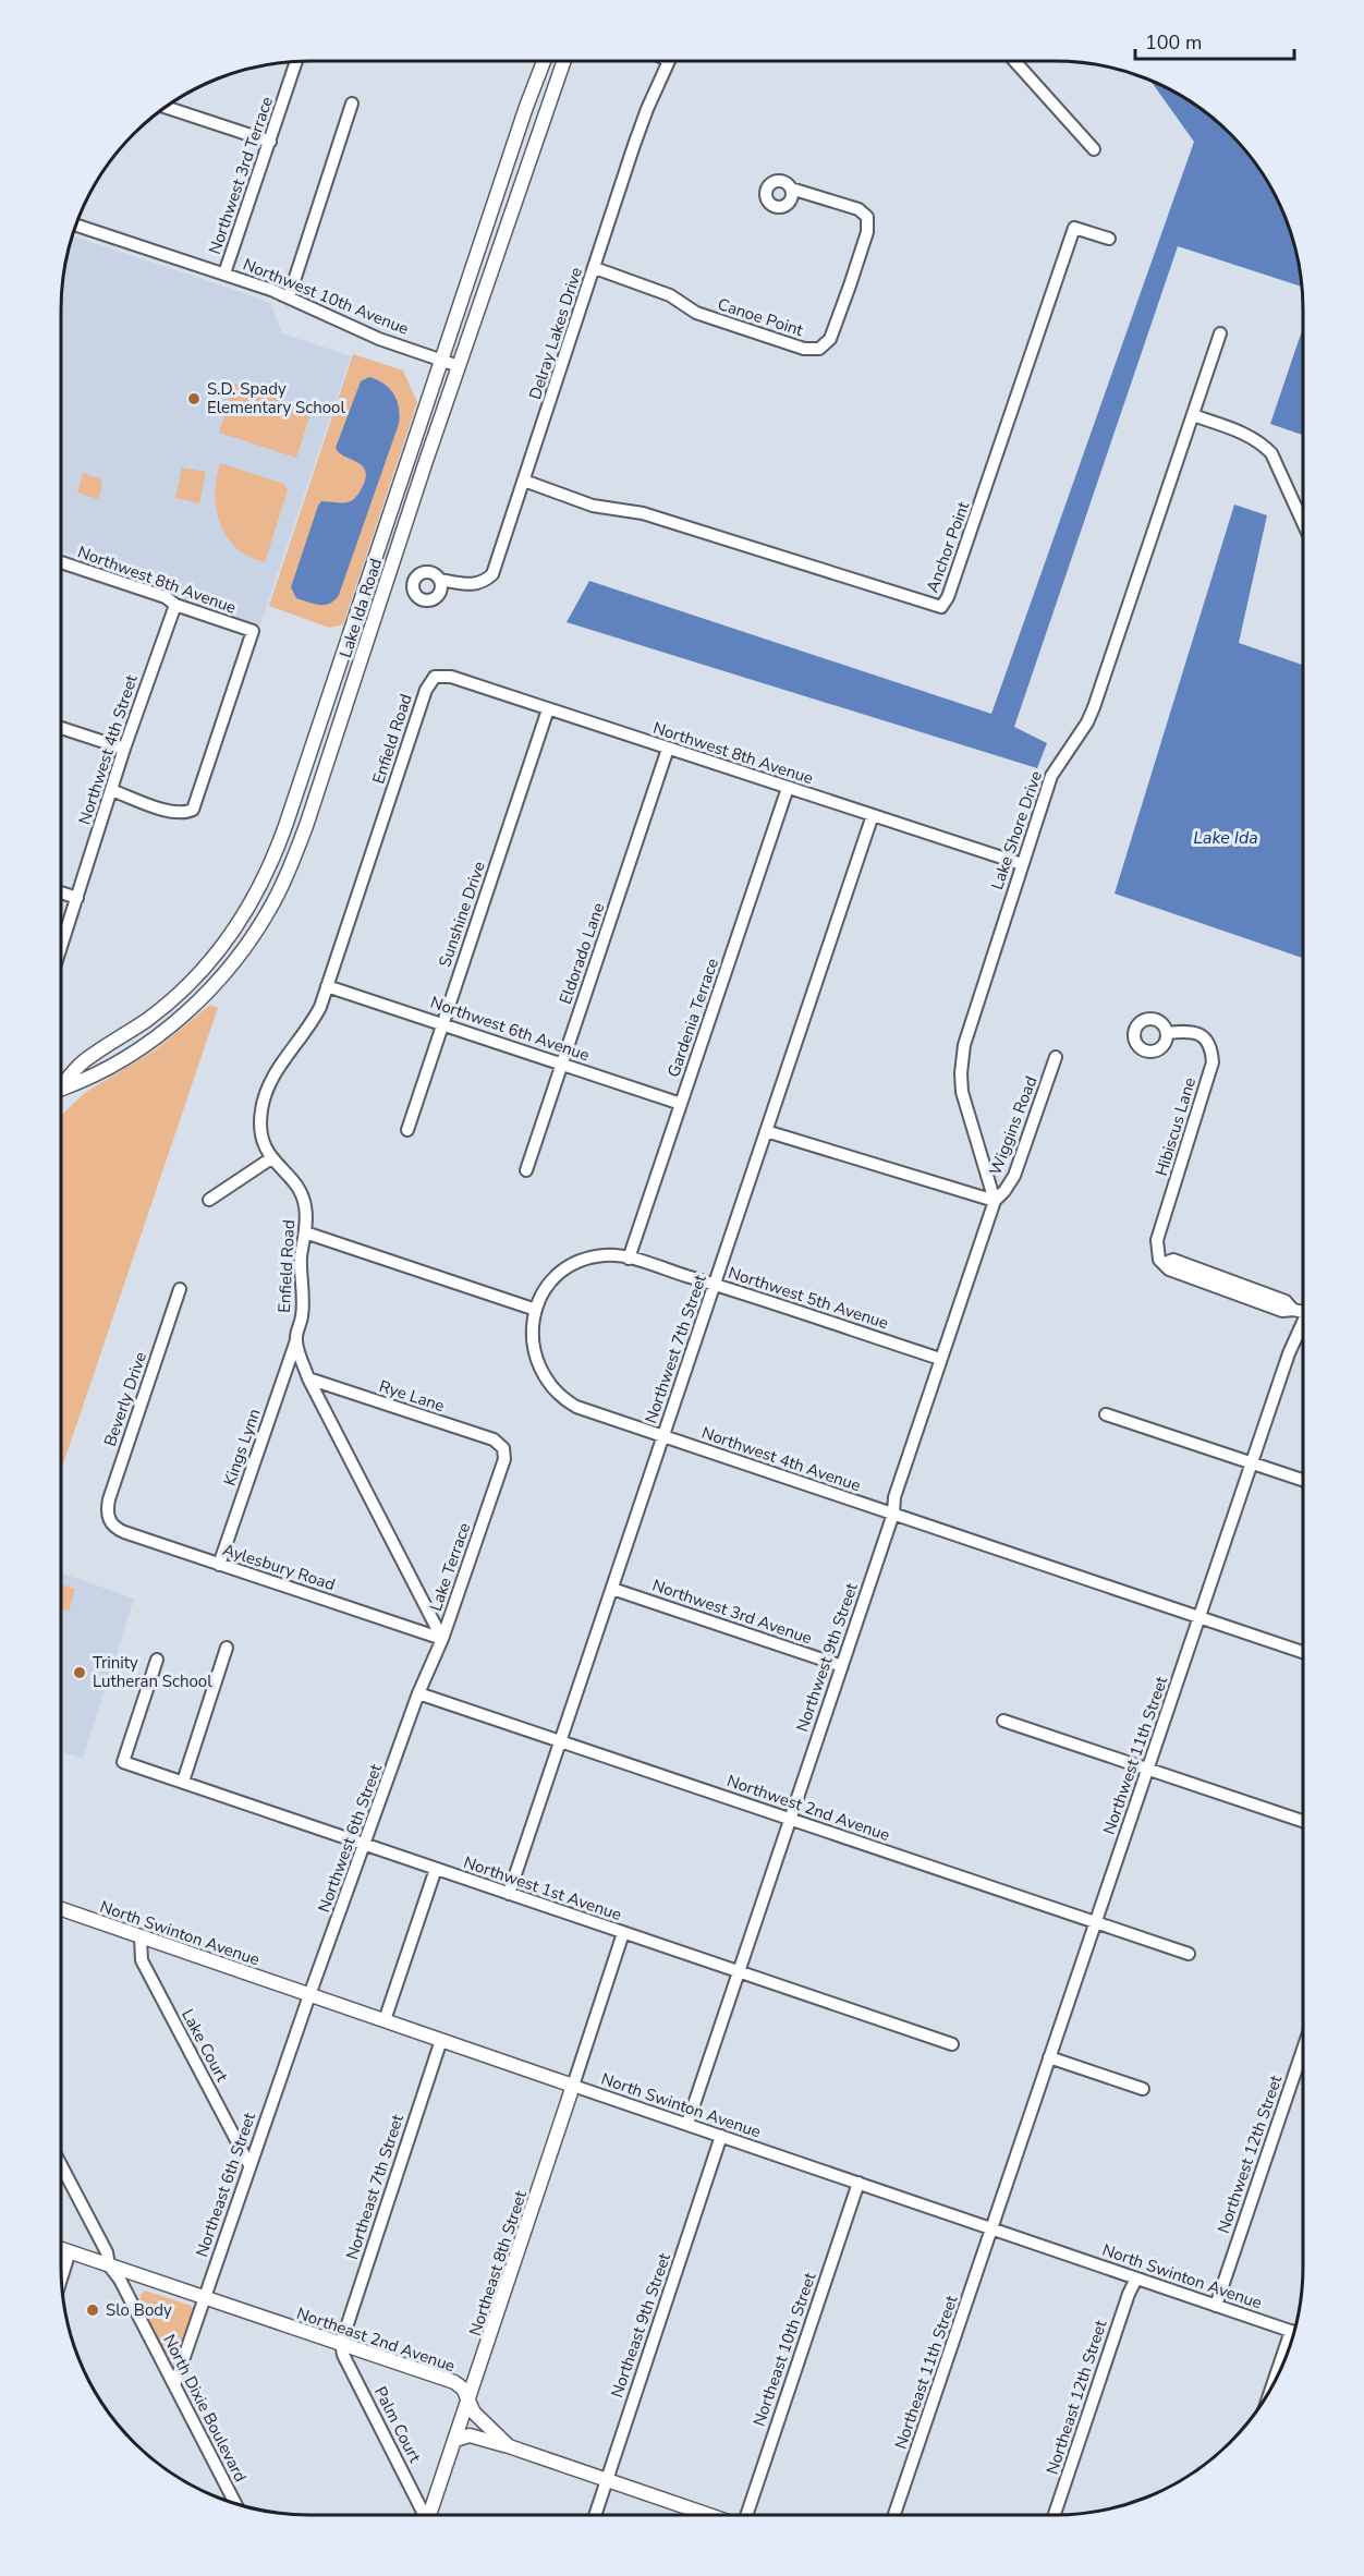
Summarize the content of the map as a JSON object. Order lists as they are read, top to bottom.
{
  "streets": {
    "street": [
      "Northwest 3rd Terrace",
      "Northwest 10th Avenue",
      "Canoe Point",
      "Delray Lakes Drive",
      "Anchor Point",
      "Northwest 8th Avenue",
      "Lake Ida Road",
      "Enfield Road",
      "Northwest 4th Street",
      "Lake Shore Drive",
      "Sunshine Drive",
      "Eldorado Lane",
      "Gardenia Terrace",
      "Northwest 6th Avenue",
      "Wiggins Road",
      "Hibiscus Lane",
      "Northwest 5th Avenue",
      "Northwest 7th Street",
      "Rye Lane",
      "Beverly Drive",
      "Kings Lynn",
      "Northwest 4th Avenue",
      "Aylesbury Road",
      "Lake Terrace",
      "Northwest 3rd Avenue",
      "Northwest 9th Street",
      "Northwest 11th Street",
      "Northwest 2nd Avenue",
      "Northwest 6th Street",
      "Northwest 1st Avenue",
      "North Swinton Avenue",
      "Lake Court",
      "Northwest 12th Street",
      "Northeast 6th Street",
      "Northeast 7th Street",
      "Northeast 8th Street",
      "Northeast 9th Street",
      "Northeast 2nd Avenue",
      "Northeast 10th Street",
      "Northeast 11th Street",
      "Northeast 12th Street",
      "North Dixie Boulevard",
      "Palm Court"
    ]
  },
  "crossings": [
    ["Northwest 3rd Terrace", "Northwest 10th Avenue"],
    ["Northwest 10th Avenue", "Lake Ida Road"],
    ["Canoe Point", "Delray Lakes Drive"],
    ["Delray Lakes Drive", "Anchor Point"],
    ["Northwest 8th Avenue", "Enfield Road"],
    ["Northwest 8th Avenue", "Northwest 4th Street"],
    ["Northwest 8th Avenue", "Lake Shore Drive"],
    ["Northwest 8th Avenue", "Sunshine Drive"],
    ["Northwest 8th Avenue", "Eldorado Lane"],
    ["Northwest 8th Avenue", "Gardenia Terrace"],
    ["Northwest 8th Avenue", "Northwest 7th Street"],
    ["Enfield Road", "Northwest 6th Avenue"],
    ["Enfield Road", "Rye Lane"],
    ["Enfield Road", "Kings Lynn"],
    ["Enfield Road", "Aylesbury Road"],
    ["Enfield Road", "Lake Terrace"],
    ["Lake Shore Drive", "Wiggins Road"],
    ["Lake Shore Drive", "Northwest 9th Street"],
    ["Sunshine Drive", "Northwest 6th Avenue"],
    ["Eldorado Lane", "Northwest 6th Avenue"],
    ["Gardenia Terrace", "Northwest 6th Avenue"],
    ["Gardenia Terrace", "Northwest 5th Avenue"],
    ["Gardenia Terrace", "Northwest 7th Street"],
    ["Gardenia Terrace", "Northwest 4th Avenue"],
    ["Wiggins Road", "Northwest 9th Street"],
    ["Northwest 5th Avenue", "Northwest 7th Street"],
    ["Northwest 5th Avenue", "Northwest 4th Avenue"],
    ["Northwest 5th Avenue", "Northwest 9th Street"],
    ["Northwest 7th Street", "Northwest 4th Avenue"],
    ["Northwest 7th Street", "Northwest 3rd Avenue"],
    ["Northwest 7th Street", "Northwest 2nd Avenue"],
    ["Northwest 7th Street", "Northwest 1st Avenue"],
    ["Rye Lane", "Lake Terrace"],
    ["Beverly Drive", "Aylesbury Road"],
    ["Kings Lynn", "Aylesbury Road"],
    ["Northwest 4th Avenue", "Northwest 9th Street"],
    ["Northwest 4th Avenue", "Northwest 11th Street"],
    ["Aylesbury Road", "Lake Terrace"],
    ["Lake Terrace", "Northwest 2nd Avenue"],
    ["Lake Terrace", "Northwest 6th Street"],
    ["Northwest 3rd Avenue", "Northwest 9th Street"],
    ["Northwest 9th Street", "Northwest 2nd Avenue"],
    ["Northwest 9th Street", "Northwest 1st Avenue"],
    ["Northwest 9th Street", "North Swinton Avenue"],
    ["Northwest 11th Street", "Northwest 2nd Avenue"],
    ["Northwest 11th Street", "North Swinton Avenue"],
    ["Northwest 11th Street", "Northeast 11th Street"],
    ["Northwest 2nd Avenue", "Northwest 6th Street"],
    ["Northwest 6th Street", "Northwest 1st Avenue"],
    ["Northwest 6th Street", "North Swinton Avenue"],
    ["Northwest 6th Street", "Northeast 6th Street"],
    ["North Swinton Avenue", "Lake Court"],
    ["North Swinton Avenue", "Northwest 12th Street"],
    ["North Swinton Avenue", "Northeast 6th Street"],
    ["North Swinton Avenue", "Northeast 7th Street"],
    ["North Swinton Avenue", "Northeast 8th Street"],
    ["North Swinton Avenue", "Northeast 9th Street"],
    ["North Swinton Avenue", "Northeast 10th Street"],
    ["North Swinton Avenue", "Northeast 11th Street"],
    ["North Swinton Avenue", "Northeast 12th Street"],
    ["Lake Court", "Northeast 6th Street"],
    ["Northeast 6th Street", "Northeast 2nd Avenue"],
    ["Northeast 6th Street", "North Dixie Boulevard"],
    ["Northeast 7th Street", "Northeast 2nd Avenue"],
    ["Northeast 7th Street", "Palm Court"],
    ["Northeast 8th Street", "Northeast 2nd Avenue"],
    ["Northeast 9th Street", "Northeast 2nd Avenue"],
    ["Northeast 2nd Avenue", "North Dixie Boulevard"],
    ["Northeast 2nd Avenue", "Palm Court"]
  ],
  "water": ["Lake Ida"],
  "places": ["S.D. Spady Elementary School", "Trinity Lutheran School", "Slo Body"],
  "scale_bar": "100 m"
}
